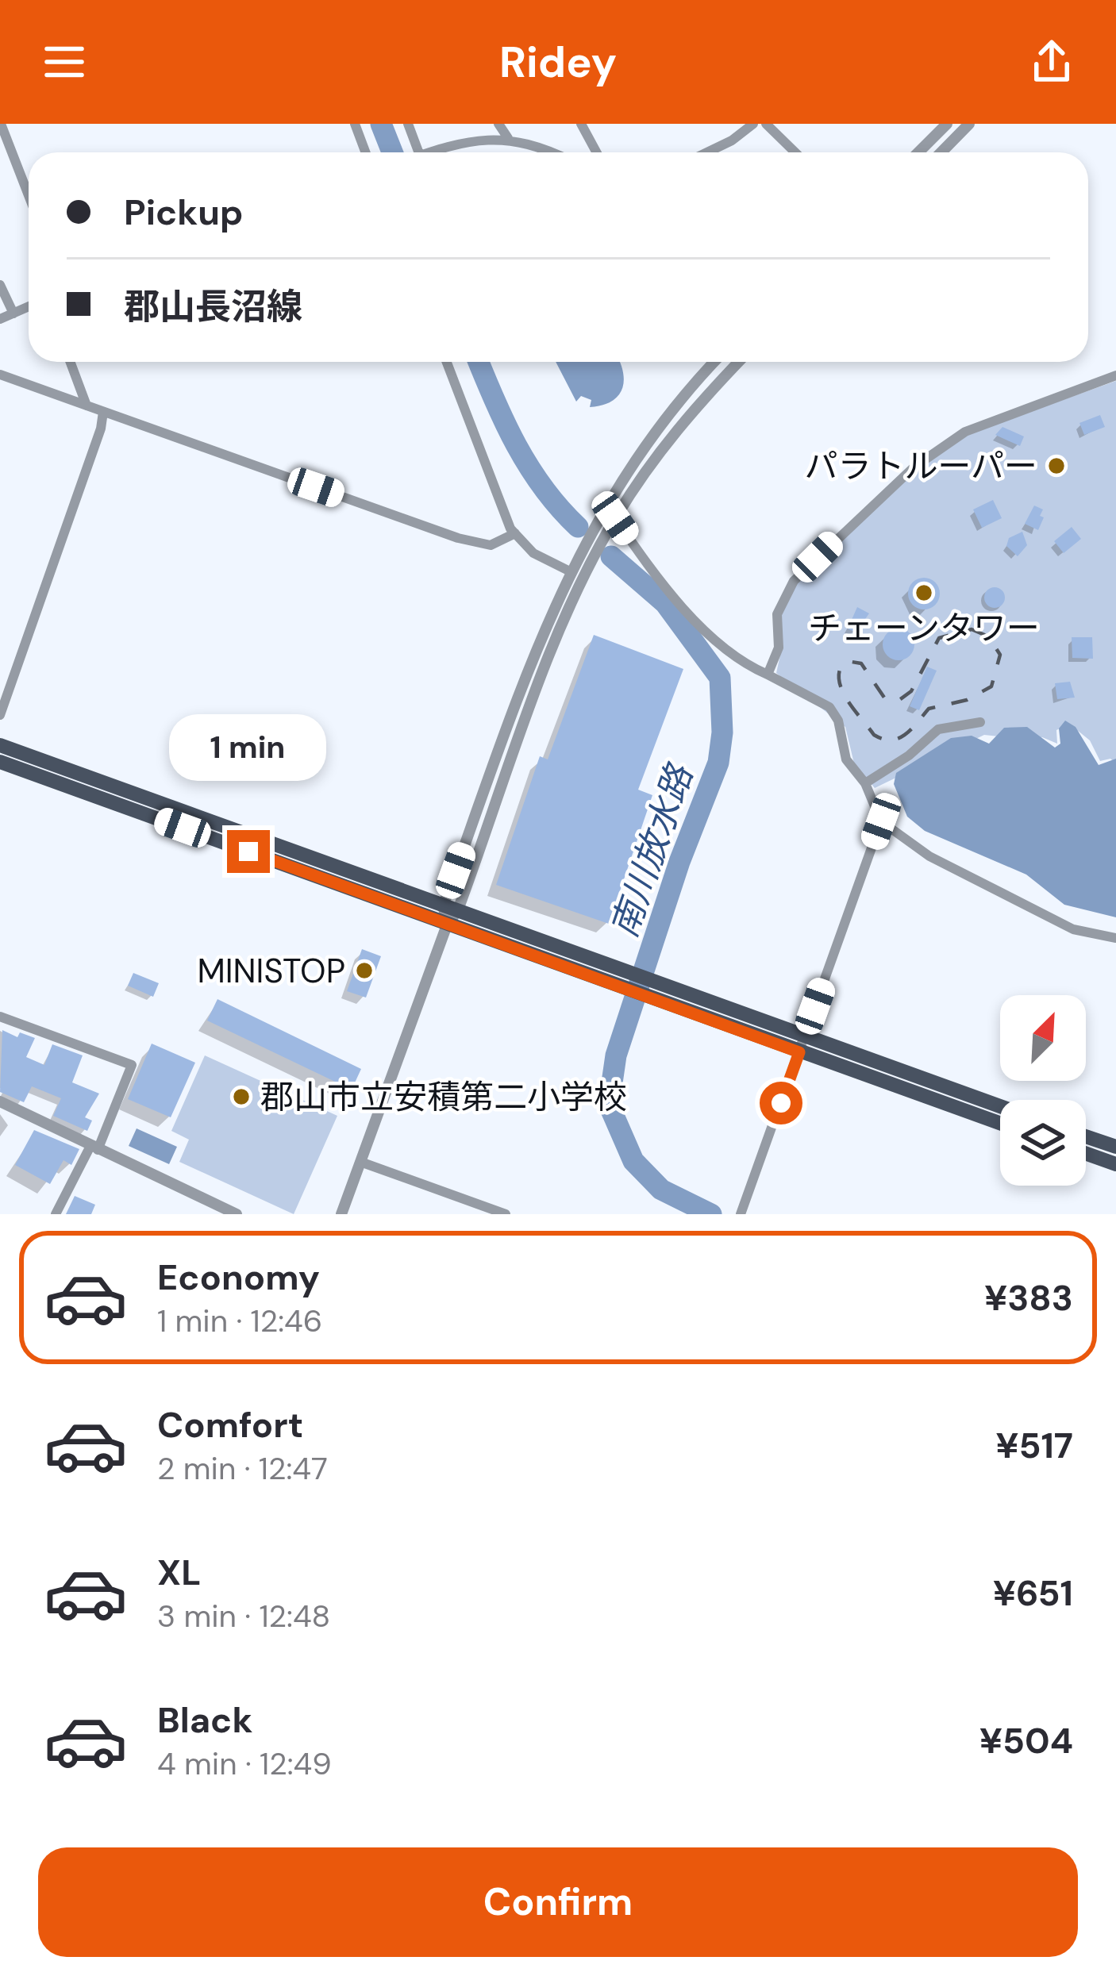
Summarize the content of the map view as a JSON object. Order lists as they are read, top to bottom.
{
  "water": ["南川放水路"],
  "places": [
    "パラトルーパー",
    "チェーンタワー",
    "MINISTOP",
    "郡山市立安積第二小学校"
  ],
  "north": "top right",
  "page": {
    "header": "Ridey",
    "banner": ["Pickup", "郡山長沼線"],
    "bubble": "1 min",
    "list": [
      {
        "name": "Economy",
        "note": "1 min · 12:46",
        "value": "¥383"
      },
      {
        "name": "Comfort",
        "note": "2 min · 12:47",
        "value": "¥517"
      },
      {
        "name": "XL",
        "note": "3 min · 12:48",
        "value": "¥651"
      },
      {
        "name": "Black",
        "note": "4 min · 12:49",
        "value": "¥504"
      }
    ],
    "buttons": "Confirm"
  }
}
